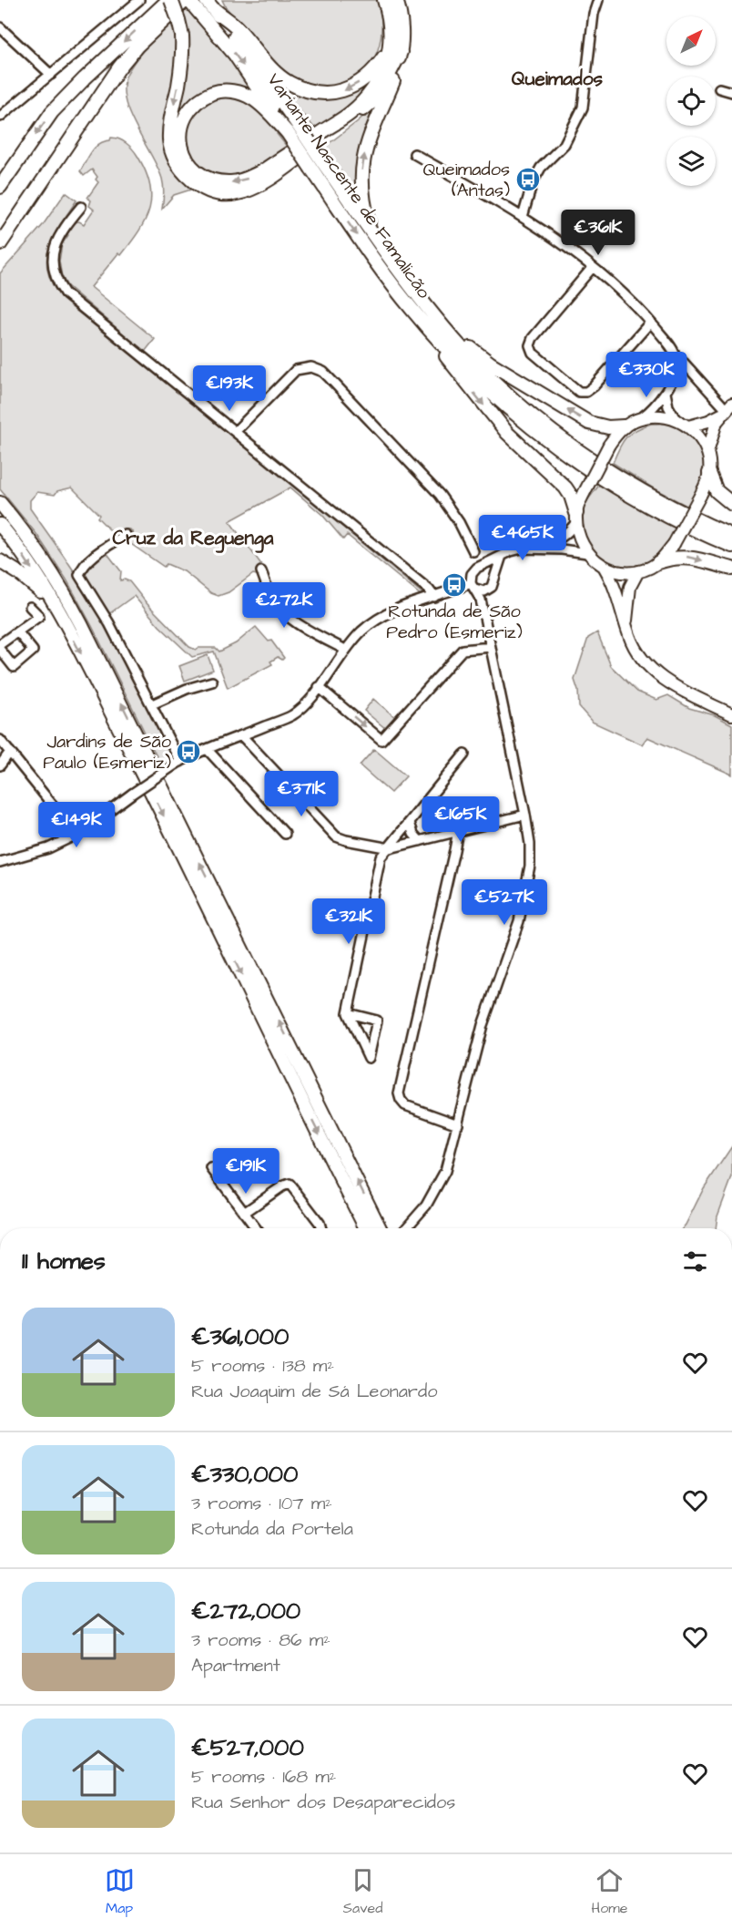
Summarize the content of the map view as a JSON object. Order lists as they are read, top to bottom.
{
  "streets": {
    "highway": ["Variante Nascente de Famalicão"]
  },
  "districts": ["Queimados", "Cruz da Reguenga"],
  "places": {
    "bus stop": ["Queimados (Antas)", "Rotunda de São Pedro (Esmeriz)", "Jardins de São Paulo (Esmeriz)"]
  },
  "north": "top right",
  "page": {
    "price": [
      "€361K",
      "€330K",
      "€193K",
      "€465K",
      "€272K",
      "€371K",
      "€165K",
      "€149K",
      "€527K",
      "€321K",
      "€191K"
    ],
    "heading": "11 homes",
    "list": [
      {
        "name": "€361,000",
        "note": "5 rooms · 138 m² · Rua Joaquim de Sá Leonardo"
      },
      {
        "name": "€330,000",
        "note": "3 rooms · 107 m² · Rotunda da Portela"
      },
      {
        "name": "€272,000",
        "note": "3 rooms · 86 m² · Apartment"
      },
      {
        "name": "€527,000",
        "note": "5 rooms · 168 m² · Rua Senhor dos Desaparecidos"
      }
    ],
    "tabs": ["Map", "Saved", "Home"]
  }
}
